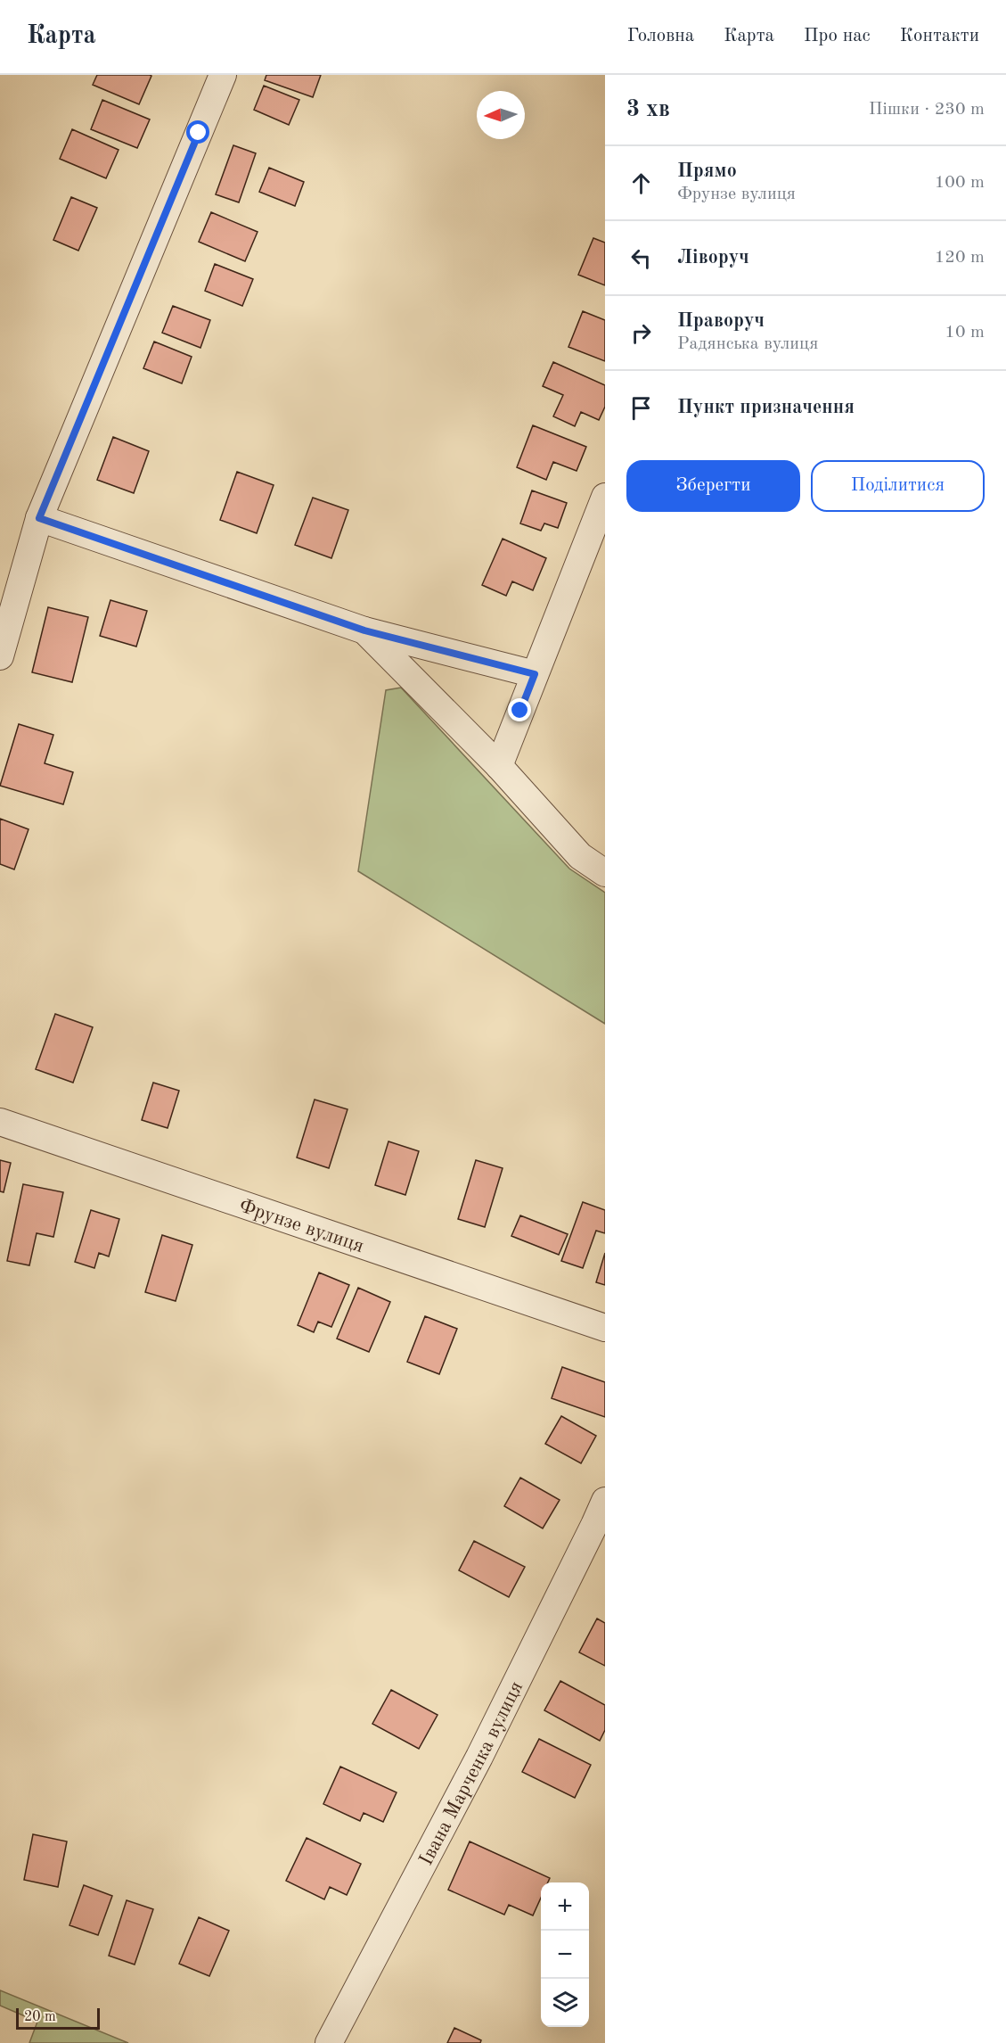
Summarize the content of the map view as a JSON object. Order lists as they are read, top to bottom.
{
  "streets": {
    "street": ["Фрунзе вулиця", "Івана Марченка вулиця"]
  },
  "scale_bar": "20 m",
  "north": "left",
  "page": {
    "header": "Карта",
    "nav": [
      "Головна",
      "Карта",
      "Про нас",
      "Контакти"
    ],
    "heading": ["3 хв", "Пішки · 230 m"],
    "list": [
      ["Прямо", "Фрунзе вулиця", "100 m"],
      ["Ліворуч", "120 m"],
      ["Праворуч", "Радянська вулиця", "10 m"],
      "Пункт призначення"
    ],
    "buttons": ["Зберегти", "Поділитися"],
    "map_buttons": ["+", "−"],
    "scale": "20 m"
  }
}
